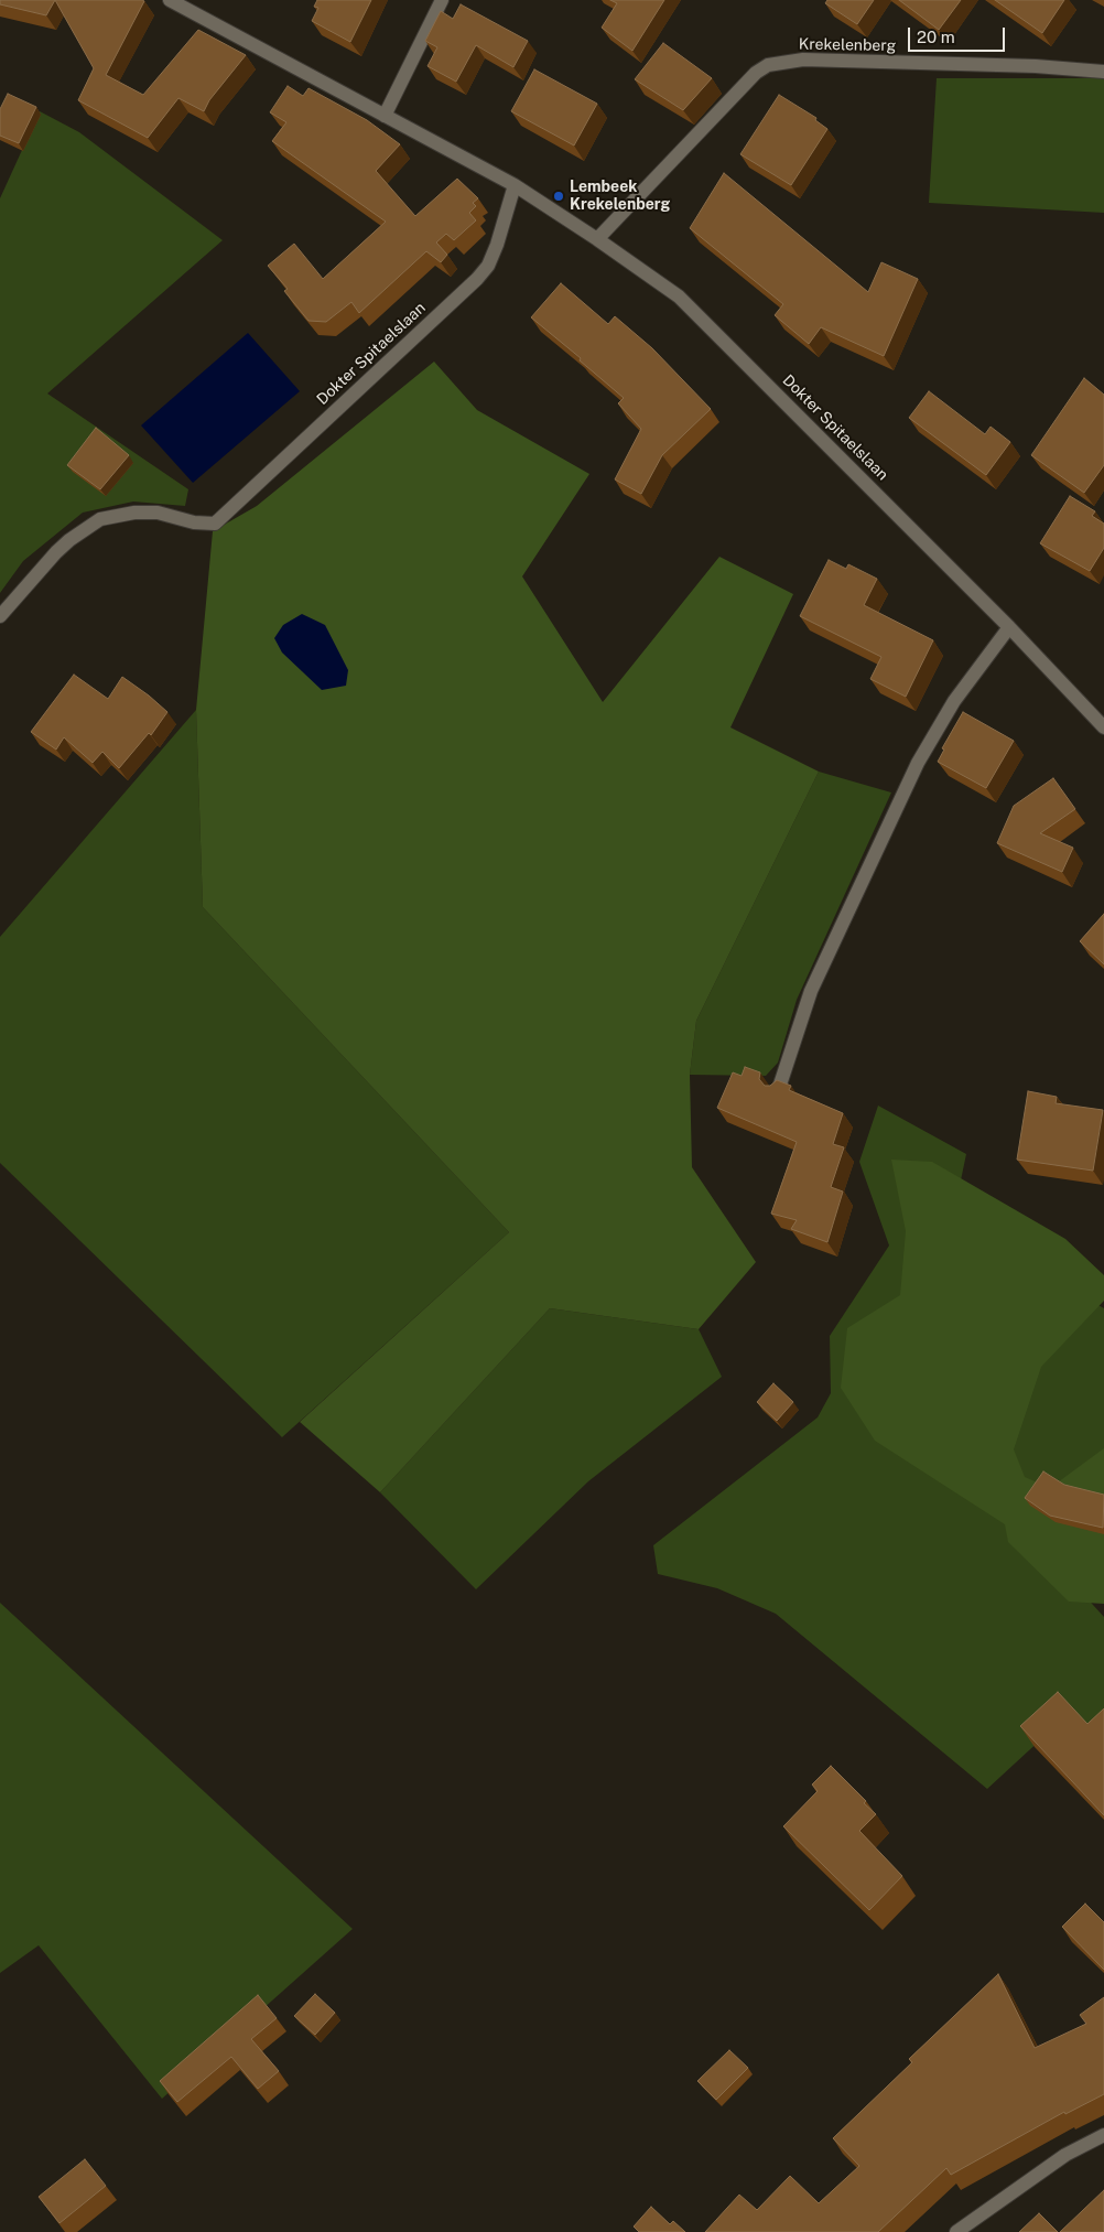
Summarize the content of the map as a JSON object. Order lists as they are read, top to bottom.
{
  "streets": {
    "street": ["Krekelenberg", "Dokter Spitaelslaan"]
  },
  "crossings": [
    ["Krekelenberg", "Dokter Spitaelslaan"]
  ],
  "places": ["Lembeek Krekelenberg"],
  "scale_bar": "20 m"
}
